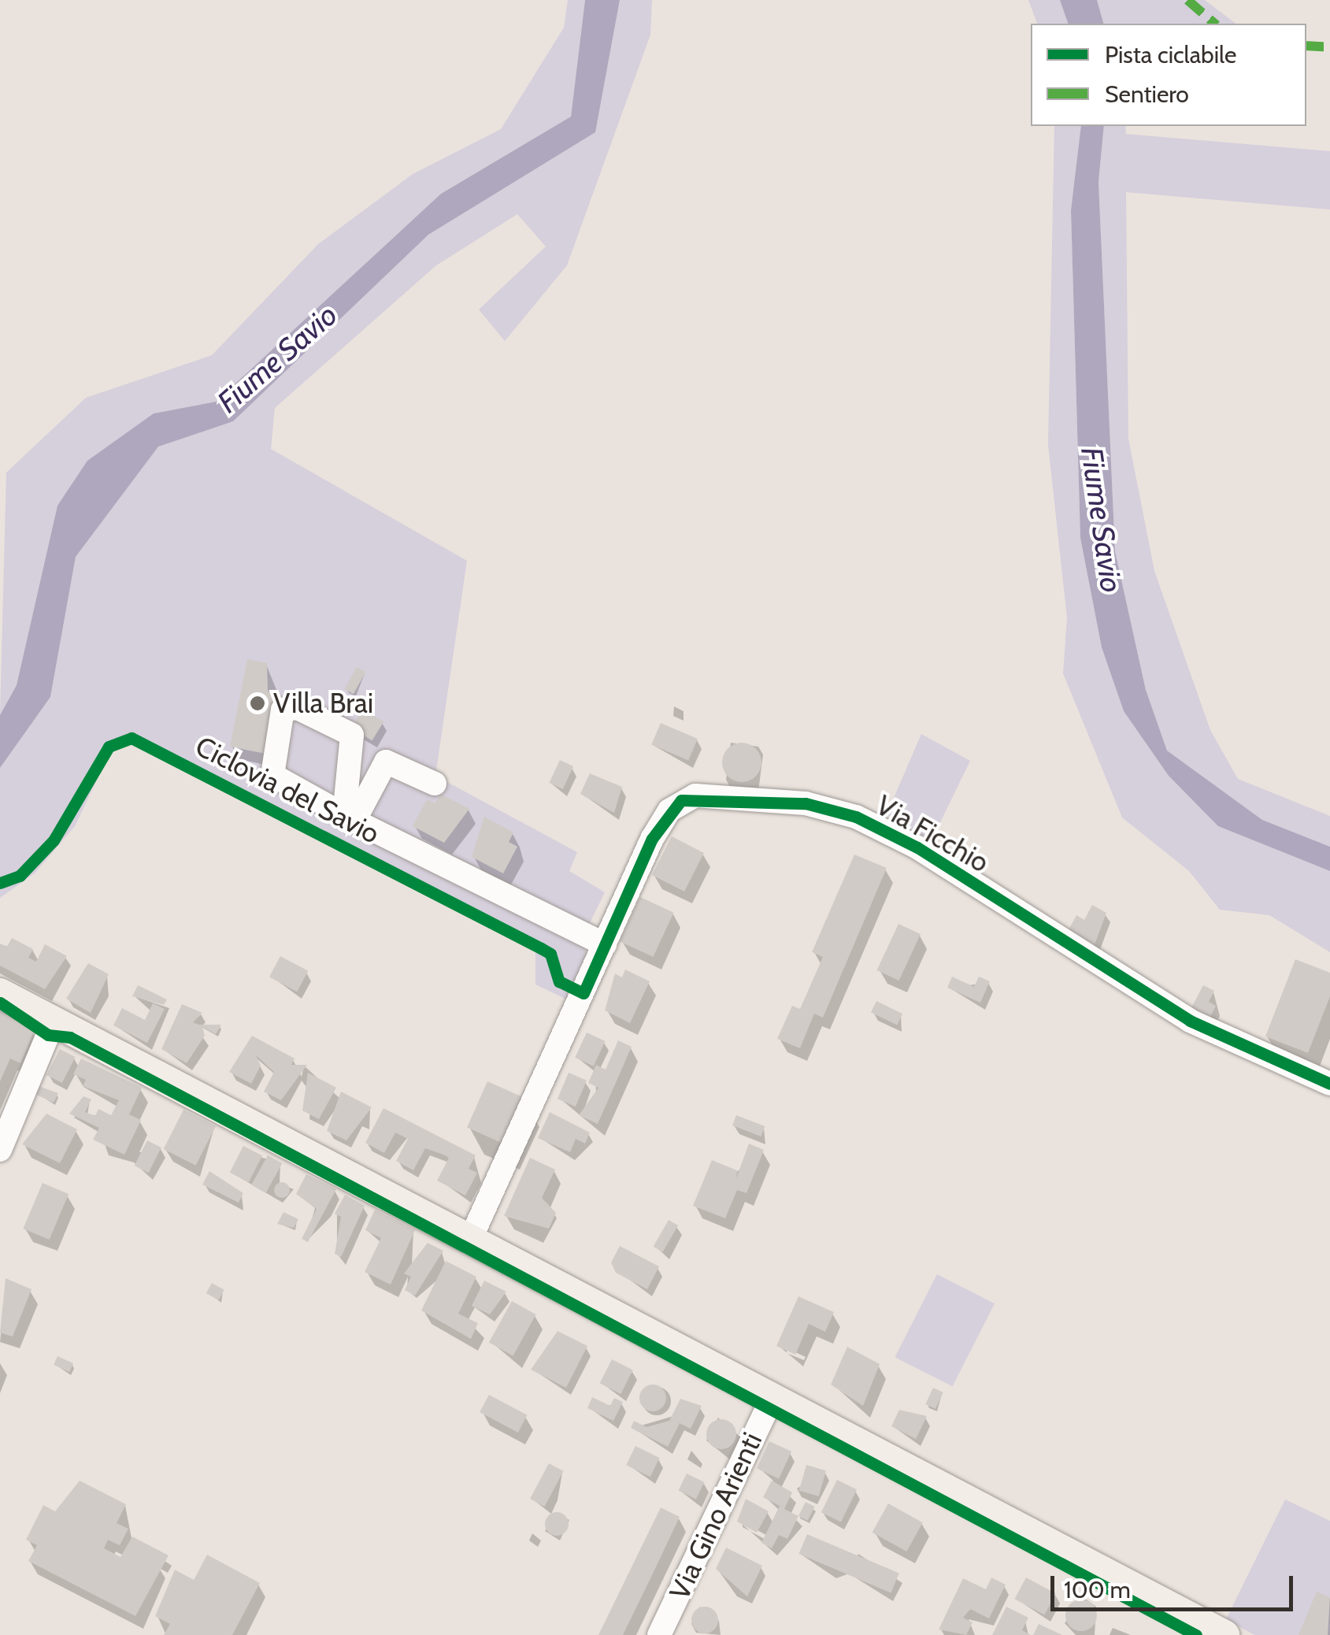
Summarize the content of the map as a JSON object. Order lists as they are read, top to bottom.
{
  "streets": {
    "street": ["Via Ficchio", "Via Gino Arienti"],
    "cycle path": ["Ciclovia del Savio"]
  },
  "water": ["Fiume Savio"],
  "places": ["Villa Brai"],
  "legend": ["Pista ciclabile", "Sentiero"],
  "scale_bar": "100 m"
}
